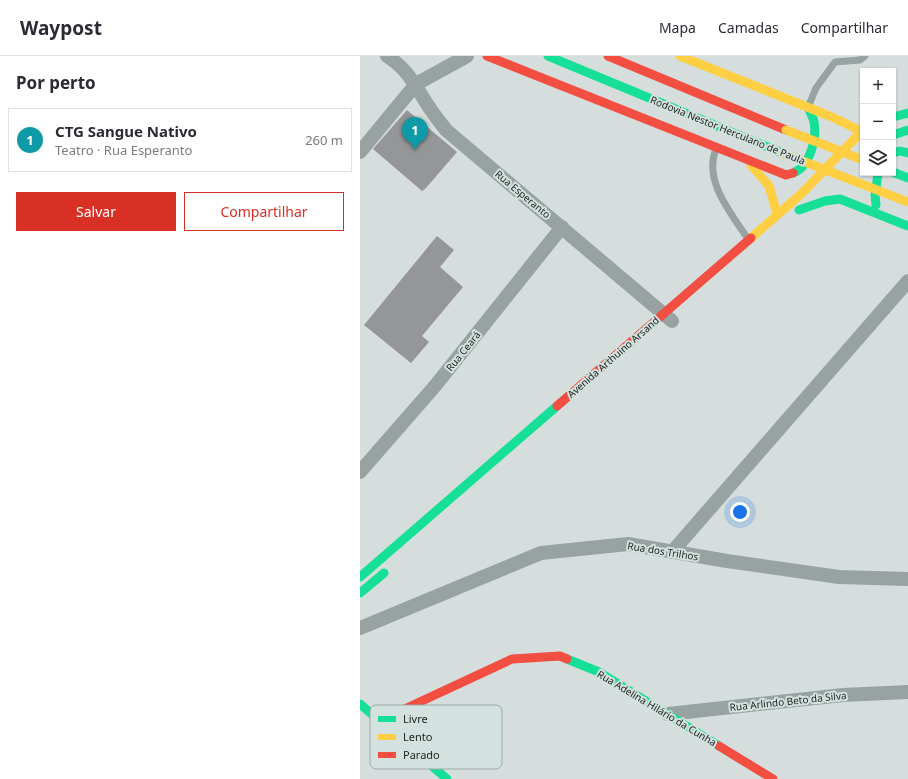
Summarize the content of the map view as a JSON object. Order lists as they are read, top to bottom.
{
  "streets": {
    "main road": ["Rodovia Nestor Herculano de Paula", "Avenida Arthuino Arsand", "Rua Adelina Hilário da Cunha"],
    "street": [
      "Rua Esperanto",
      "Rua Ceará",
      "Rua dos Trilhos",
      "Rua Arlindo Beto da Silva"
    ]
  },
  "crossings": [
    ["Rua Esperanto", "Rua Ceará"],
    ["Rua Esperanto", "Avenida Arthuino Arsand"],
    ["Rua Arlindo Beto da Silva", "Rua Adelina Hilário da Cunha"]
  ],
  "legend": ["Livre", "Lento", "Parado"],
  "page": {
    "header": "Waypost",
    "nav": ["Mapa", "Camadas", "Compartilhar"],
    "heading": "Por perto",
    "map_buttons": ["+", "−"],
    "list": [
      {
        "mark": "1",
        "name": "CTG Sangue Nativo",
        "note": "Teatro · Rua Esperanto",
        "value": "260 m"
      }
    ],
    "pins": "1",
    "buttons": ["Salvar", "Compartilhar"]
  }
}
